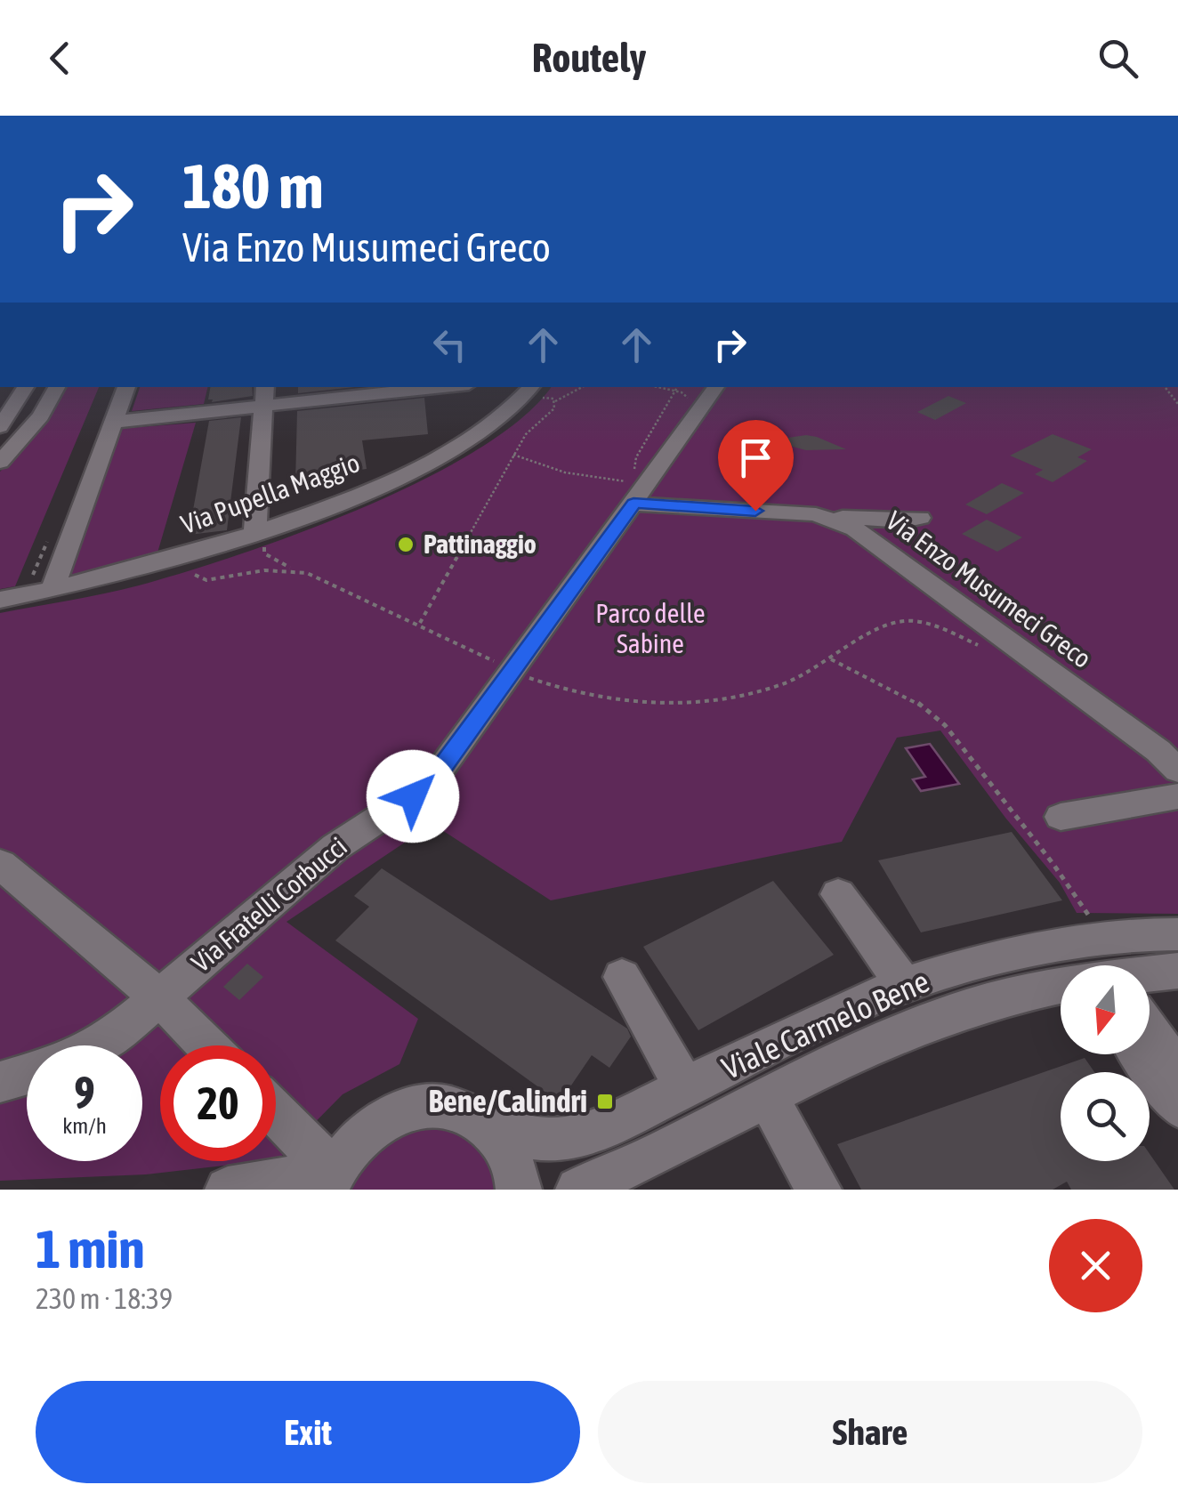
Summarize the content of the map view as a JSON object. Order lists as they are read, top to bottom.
{
  "streets": {
    "street": [
      "Via Pupella Maggio",
      "Via Enzo Musumeci Greco",
      "Via Fratelli Corbucci",
      "Viale Carmelo Bene"
    ]
  },
  "crossings": [
    ["Via Enzo Musumeci Greco", "Via Fratelli Corbucci"]
  ],
  "parks": ["Parco delle Sabine"],
  "places": {
    "other": ["Pattinaggio"],
    "transit": ["Bene/Calindri"]
  },
  "north": "bottom",
  "page": {
    "header": "Routely",
    "turn": ["180 m", "Via Enzo Musumeci Greco"],
    "speed": "9 km/h",
    "limit": "20",
    "heading": ["1 min", "230 m · 18:39"],
    "buttons": ["Exit", "Share"]
  }
}
